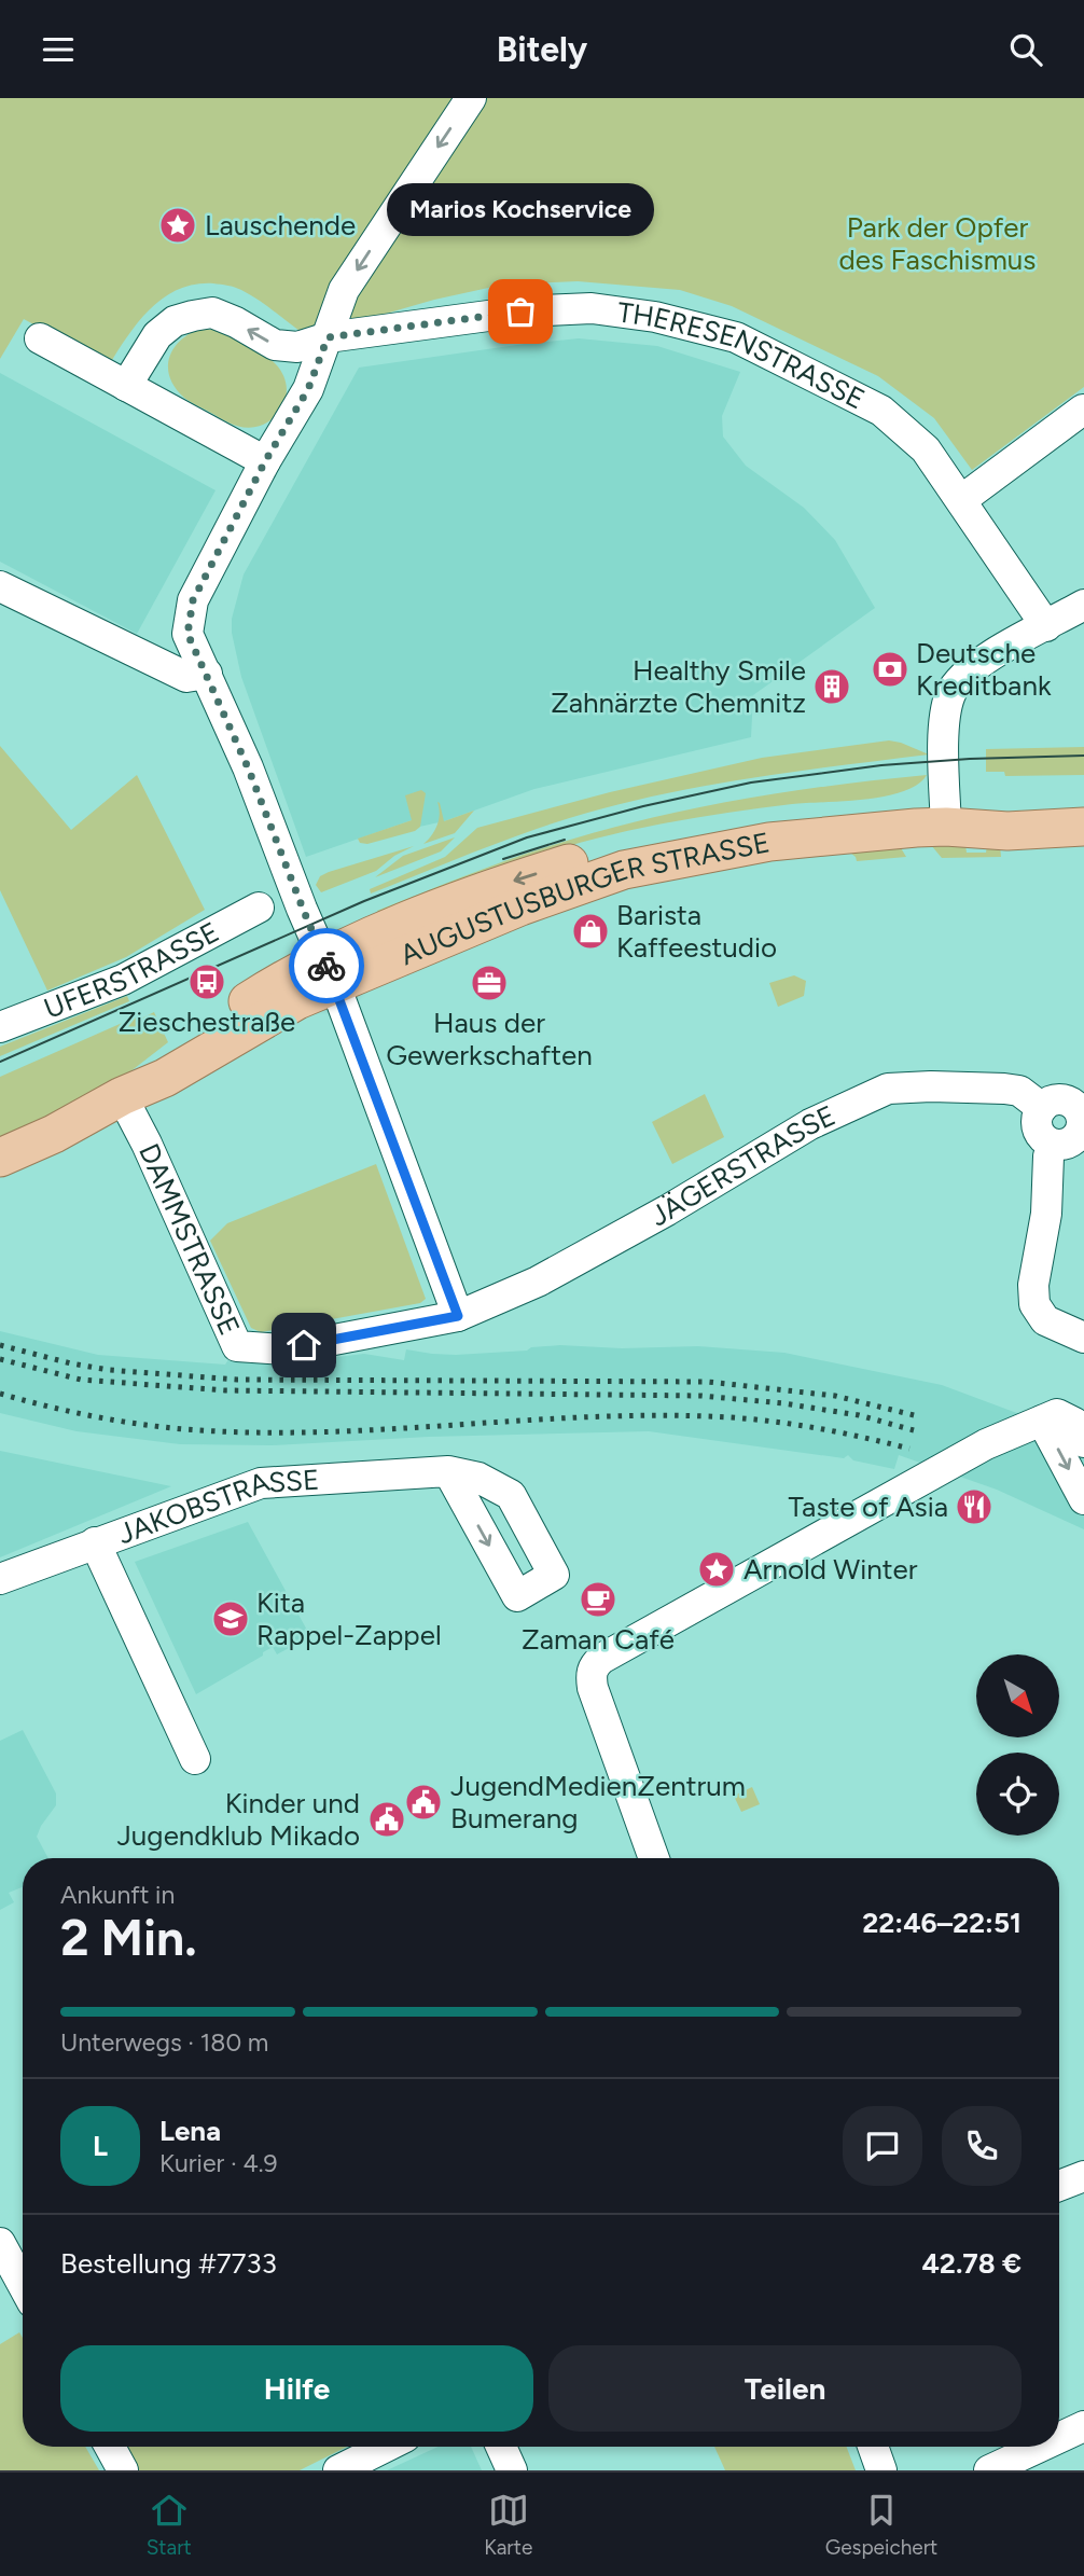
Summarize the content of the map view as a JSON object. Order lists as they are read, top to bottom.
{
  "streets": {
    "main road": ["AUGUSTUSBURGER STRASSE"],
    "street": [
      "THERESENSTRASSE",
      "UFERSTRASSE",
      "JÄGERSTRASSE",
      "DAMMSTRASSE",
      "JAKOBSTRASSE"
    ]
  },
  "crossings": [
    ["AUGUSTUSBURGER STRASSE", "DAMMSTRASSE"],
    ["JÄGERSTRASSE", "DAMMSTRASSE"]
  ],
  "parks": ["Park der Opfer des Faschismus"],
  "places": {
    "place": ["Lauschende", "Arnold Winter"],
    "other": ["Marios Kochservice"],
    "bank": ["Deutsche Kreditbank"],
    "building": ["Healthy Smile Zahnärzte Chemnitz"],
    "shop": ["Barista Kaffeestudio"],
    "bus stop": ["Zieschestraße"],
    "office": ["Haus der Gewerkschaften"],
    "restaurant": ["Taste of Asia"],
    "cafe": ["Zaman Café"],
    "school or university": ["Kita Rappel-Zappel"],
    "public building": ["JugendMedienZentrum Bumerang", "Kinder und Jugendklub Mikado"]
  },
  "north": "bottom right",
  "page": {
    "header": "Bitely",
    "bubble": "Marios Kochservice",
    "heading": ["2 Min.", "Ankunft in", "22:46–22:51"],
    "panel": [
      "Lena",
      "Kurier · 4.9",
      "Bestellung #7733",
      "42.78 €"
    ],
    "bar": "Unterwegs · 180 m",
    "round": "L",
    "buttons": ["Hilfe", "Teilen"],
    "tabs": ["Start", "Karte", "Gespeichert"]
  }
}
